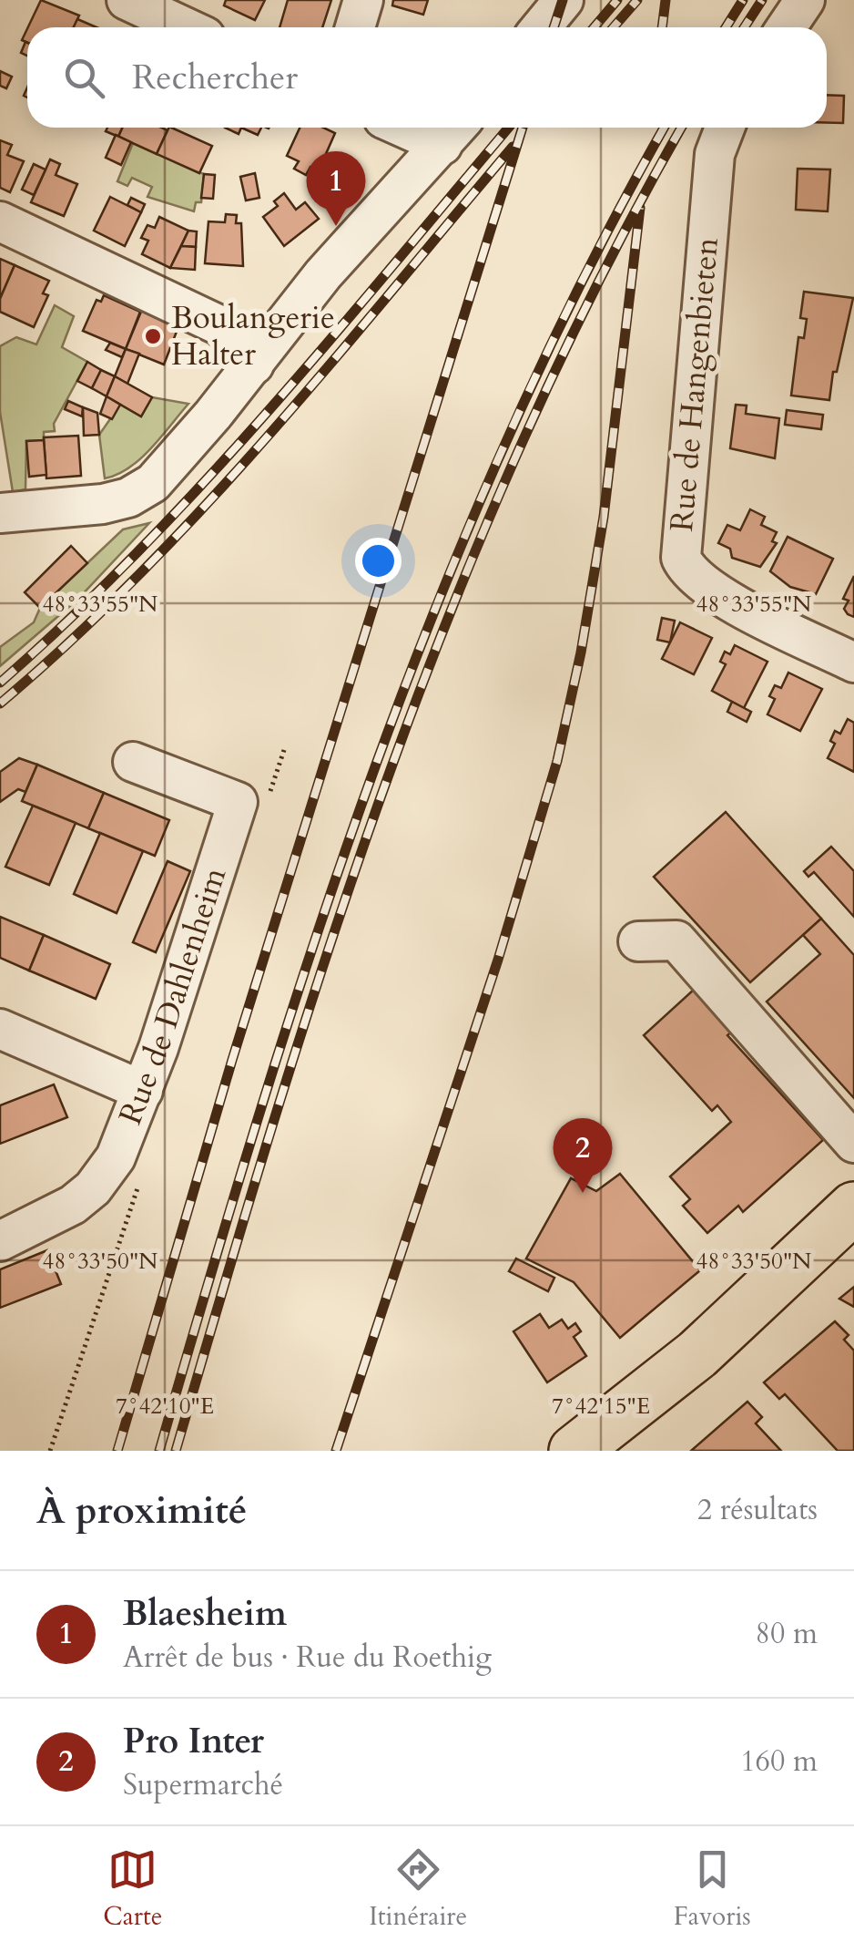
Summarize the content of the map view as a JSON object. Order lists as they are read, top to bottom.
{
  "streets": {
    "street": ["Rue de Hangenbieten", "Rue de Dahlenheim"]
  },
  "places": ["Boulangerie Halter"],
  "page": {
    "search": "Rechercher",
    "pins": ["1", "2"],
    "heading": ["À proximité", "2 résultats"],
    "list": [
      {
        "mark": "1",
        "name": "Blaesheim",
        "note": "Arrêt de bus · Rue du Roethig",
        "value": "80 m"
      },
      {
        "mark": "2",
        "name": "Pro Inter",
        "note": "Supermarché",
        "value": "160 m"
      }
    ],
    "nav": ["Carte", "Itinéraire", "Favoris"]
  },
  "coordinates": [
    "48°33'55\"N",
    "48°33'50\"N",
    "7°42'10\"E",
    "7°42'15\"E"
  ]
}
